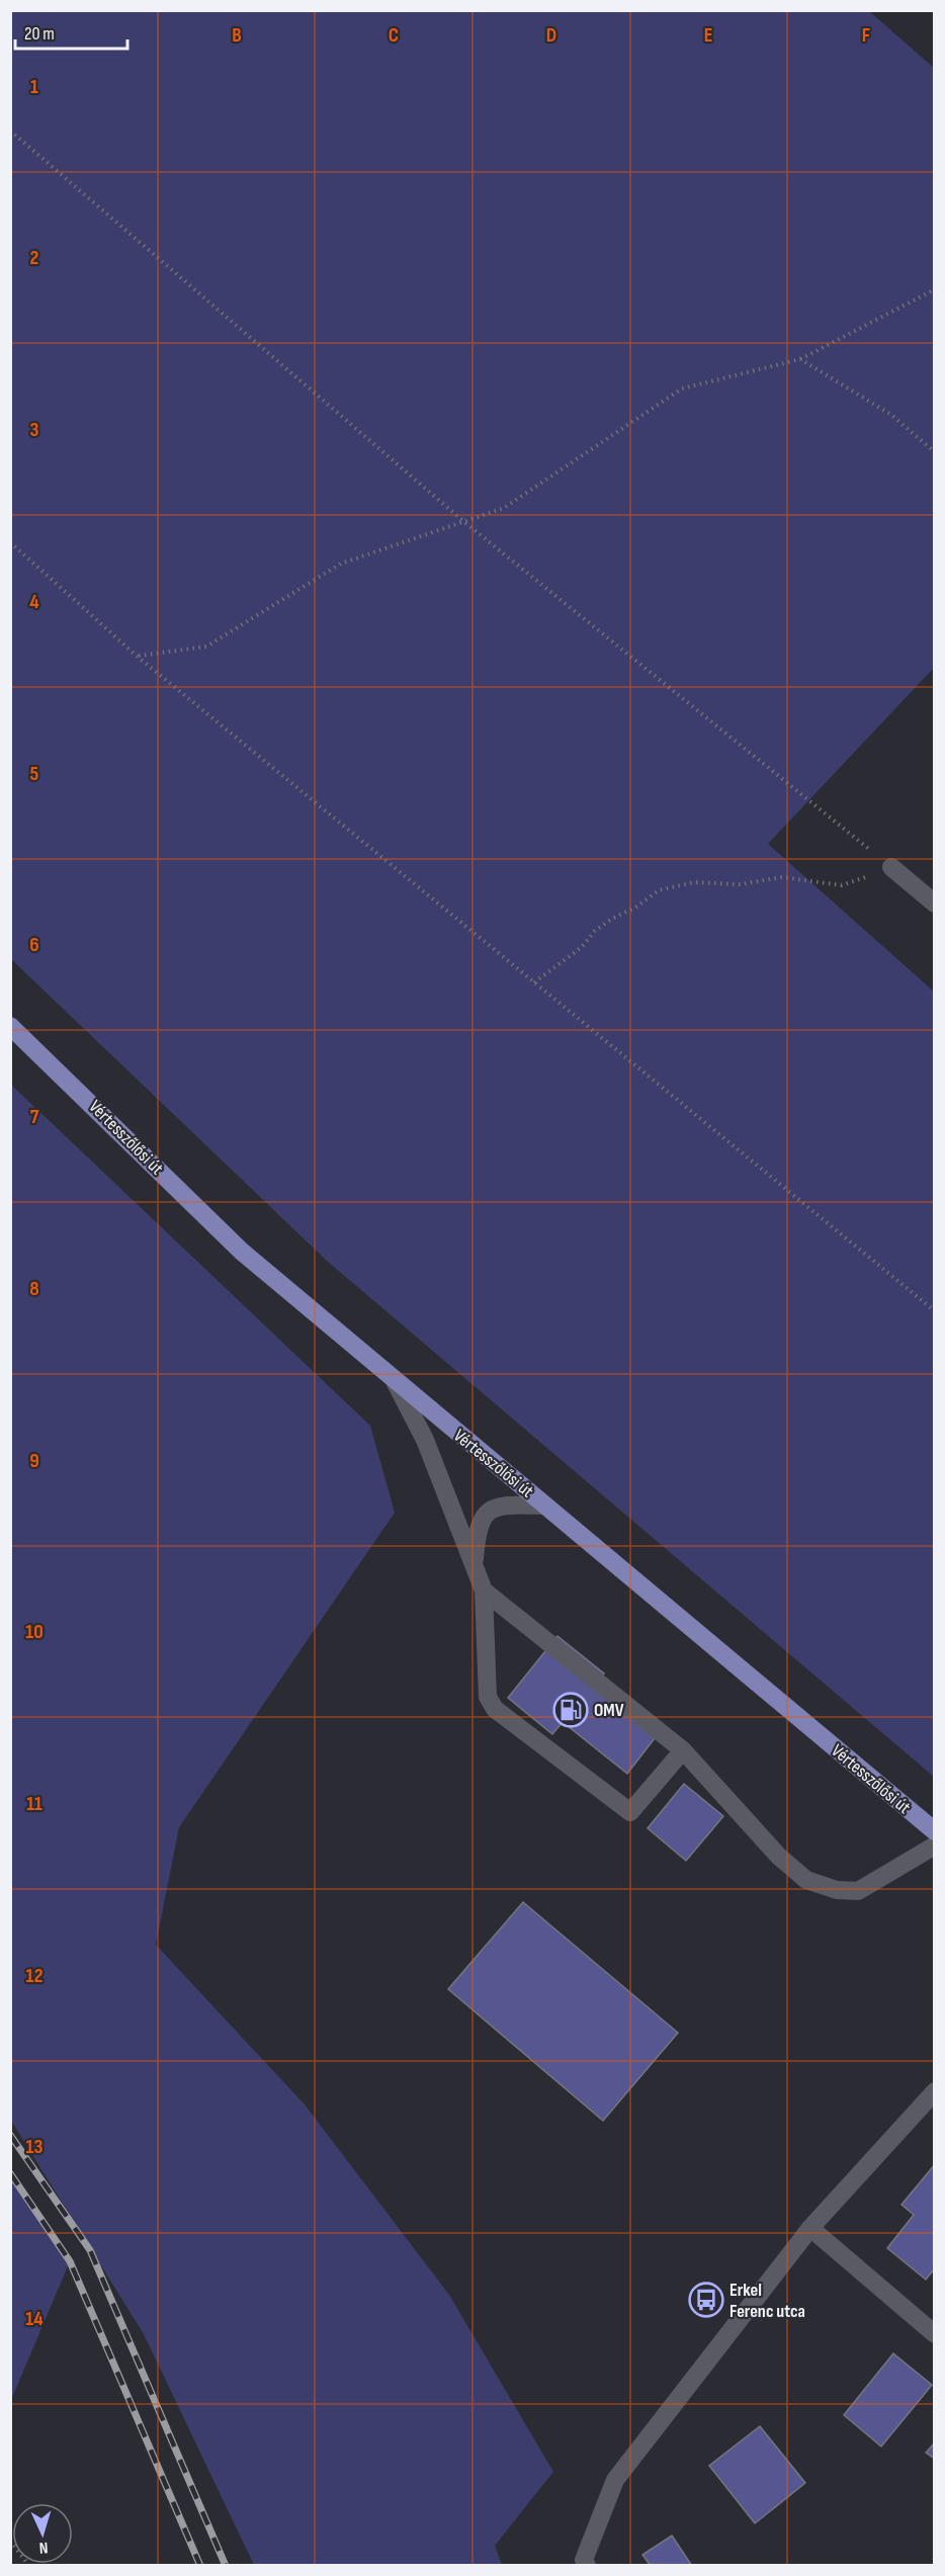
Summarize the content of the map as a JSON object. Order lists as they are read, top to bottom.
{
  "streets": {
    "main road": ["Vértesszőlősi út"]
  },
  "places": {
    "fuel station": ["OMV"],
    "bus stop": ["Erkel Ferenc utca"]
  },
  "scale_bar": "20 m",
  "north": "bottom",
  "grid": {
    "columns": [
      "B",
      "C",
      "D",
      "E",
      "F"
    ],
    "rows": [
      "1",
      "2",
      "3",
      "4",
      "5",
      "6",
      "7",
      "8",
      "9",
      "10",
      "11",
      "12",
      "13",
      "14"
    ]
  }
}
